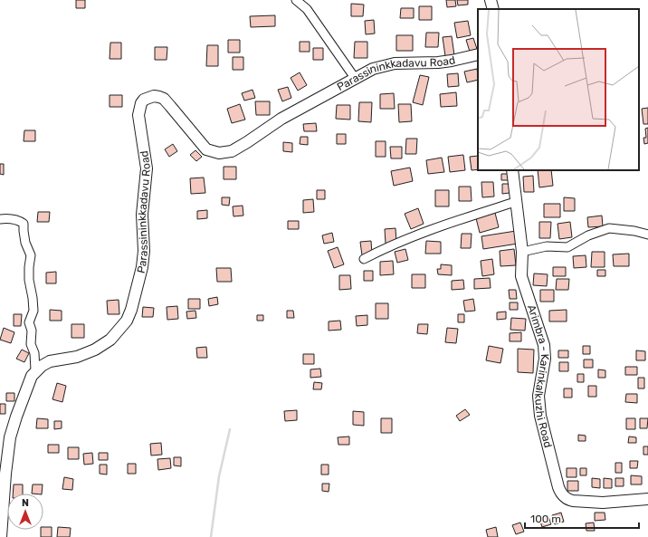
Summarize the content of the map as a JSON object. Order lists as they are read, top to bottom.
{
  "streets": {
    "main road": ["Parassininkkadavu Road", "Arimbra - Karinkalkuzhi Road"]
  },
  "scale_bar": "100 m",
  "north": "top"
}
